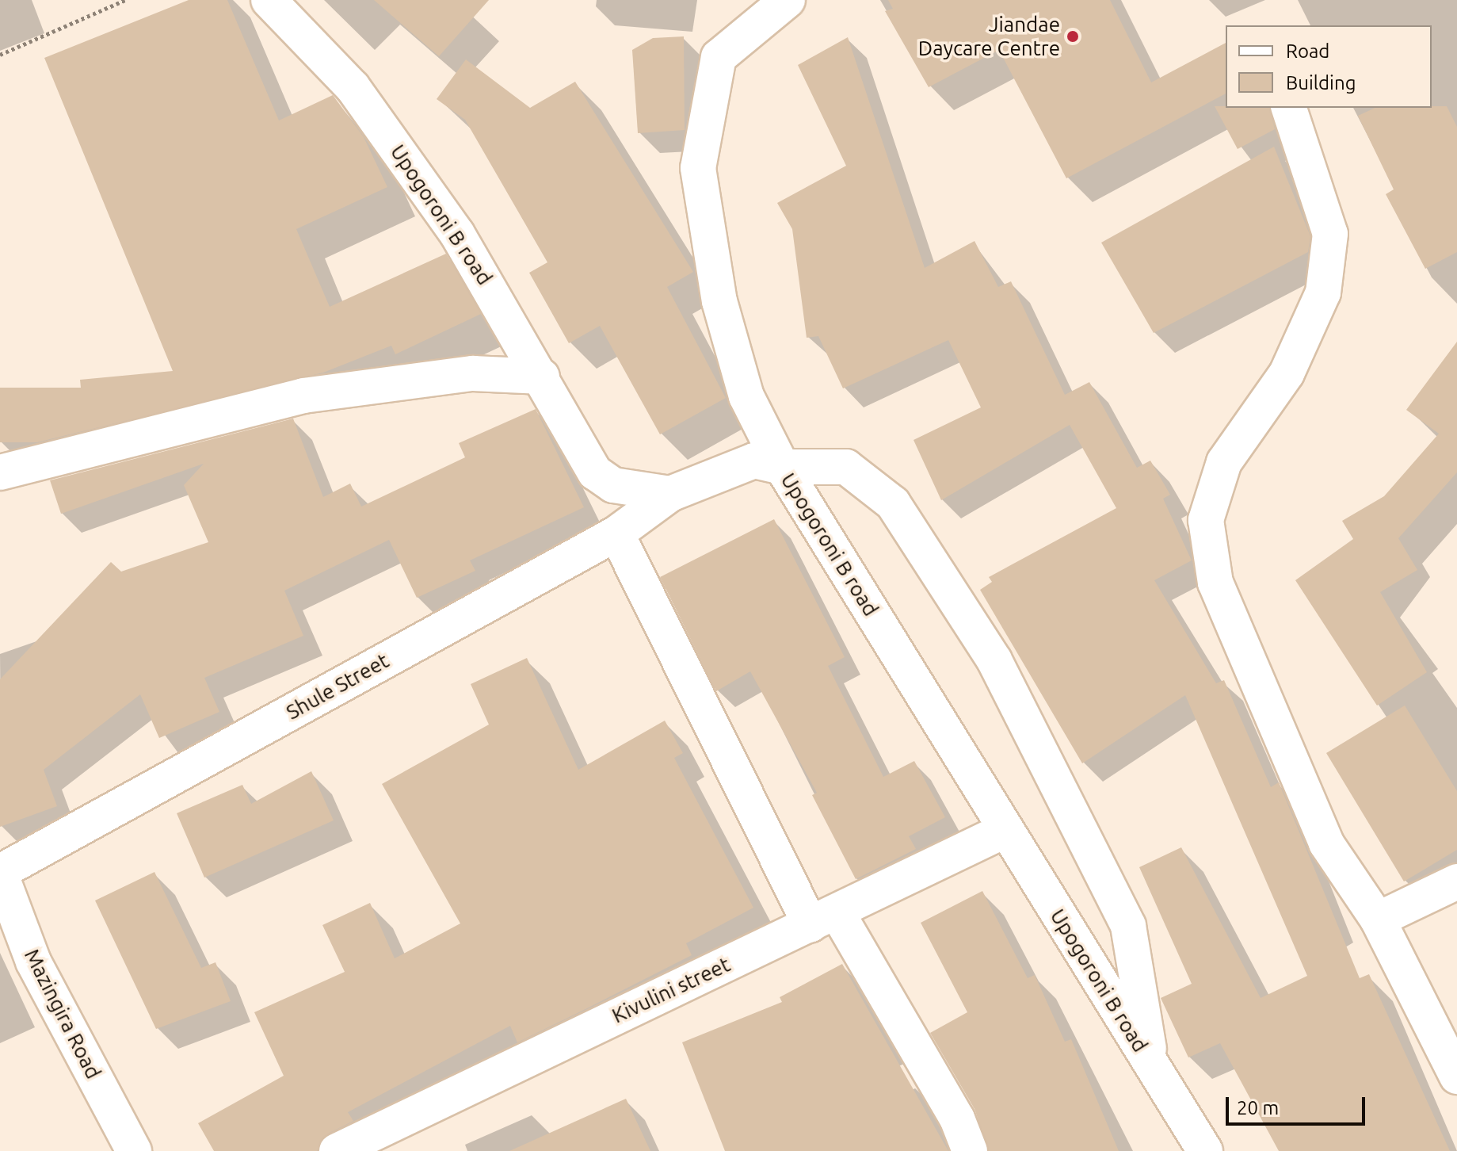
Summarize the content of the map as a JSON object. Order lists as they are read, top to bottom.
{
  "streets": {
    "street": [
      "Upogoroni B road",
      "Shule Street",
      "Kivulini street",
      "Mazingira Road"
    ]
  },
  "crossings": [
    ["Upogoroni B road", "Shule Street"],
    ["Upogoroni B road", "Kivulini street"],
    ["Shule Street", "Mazingira Road"]
  ],
  "places": ["Jiandae Daycare Centre"],
  "legend": ["Road", "Building"],
  "scale_bar": "20 m"
}
